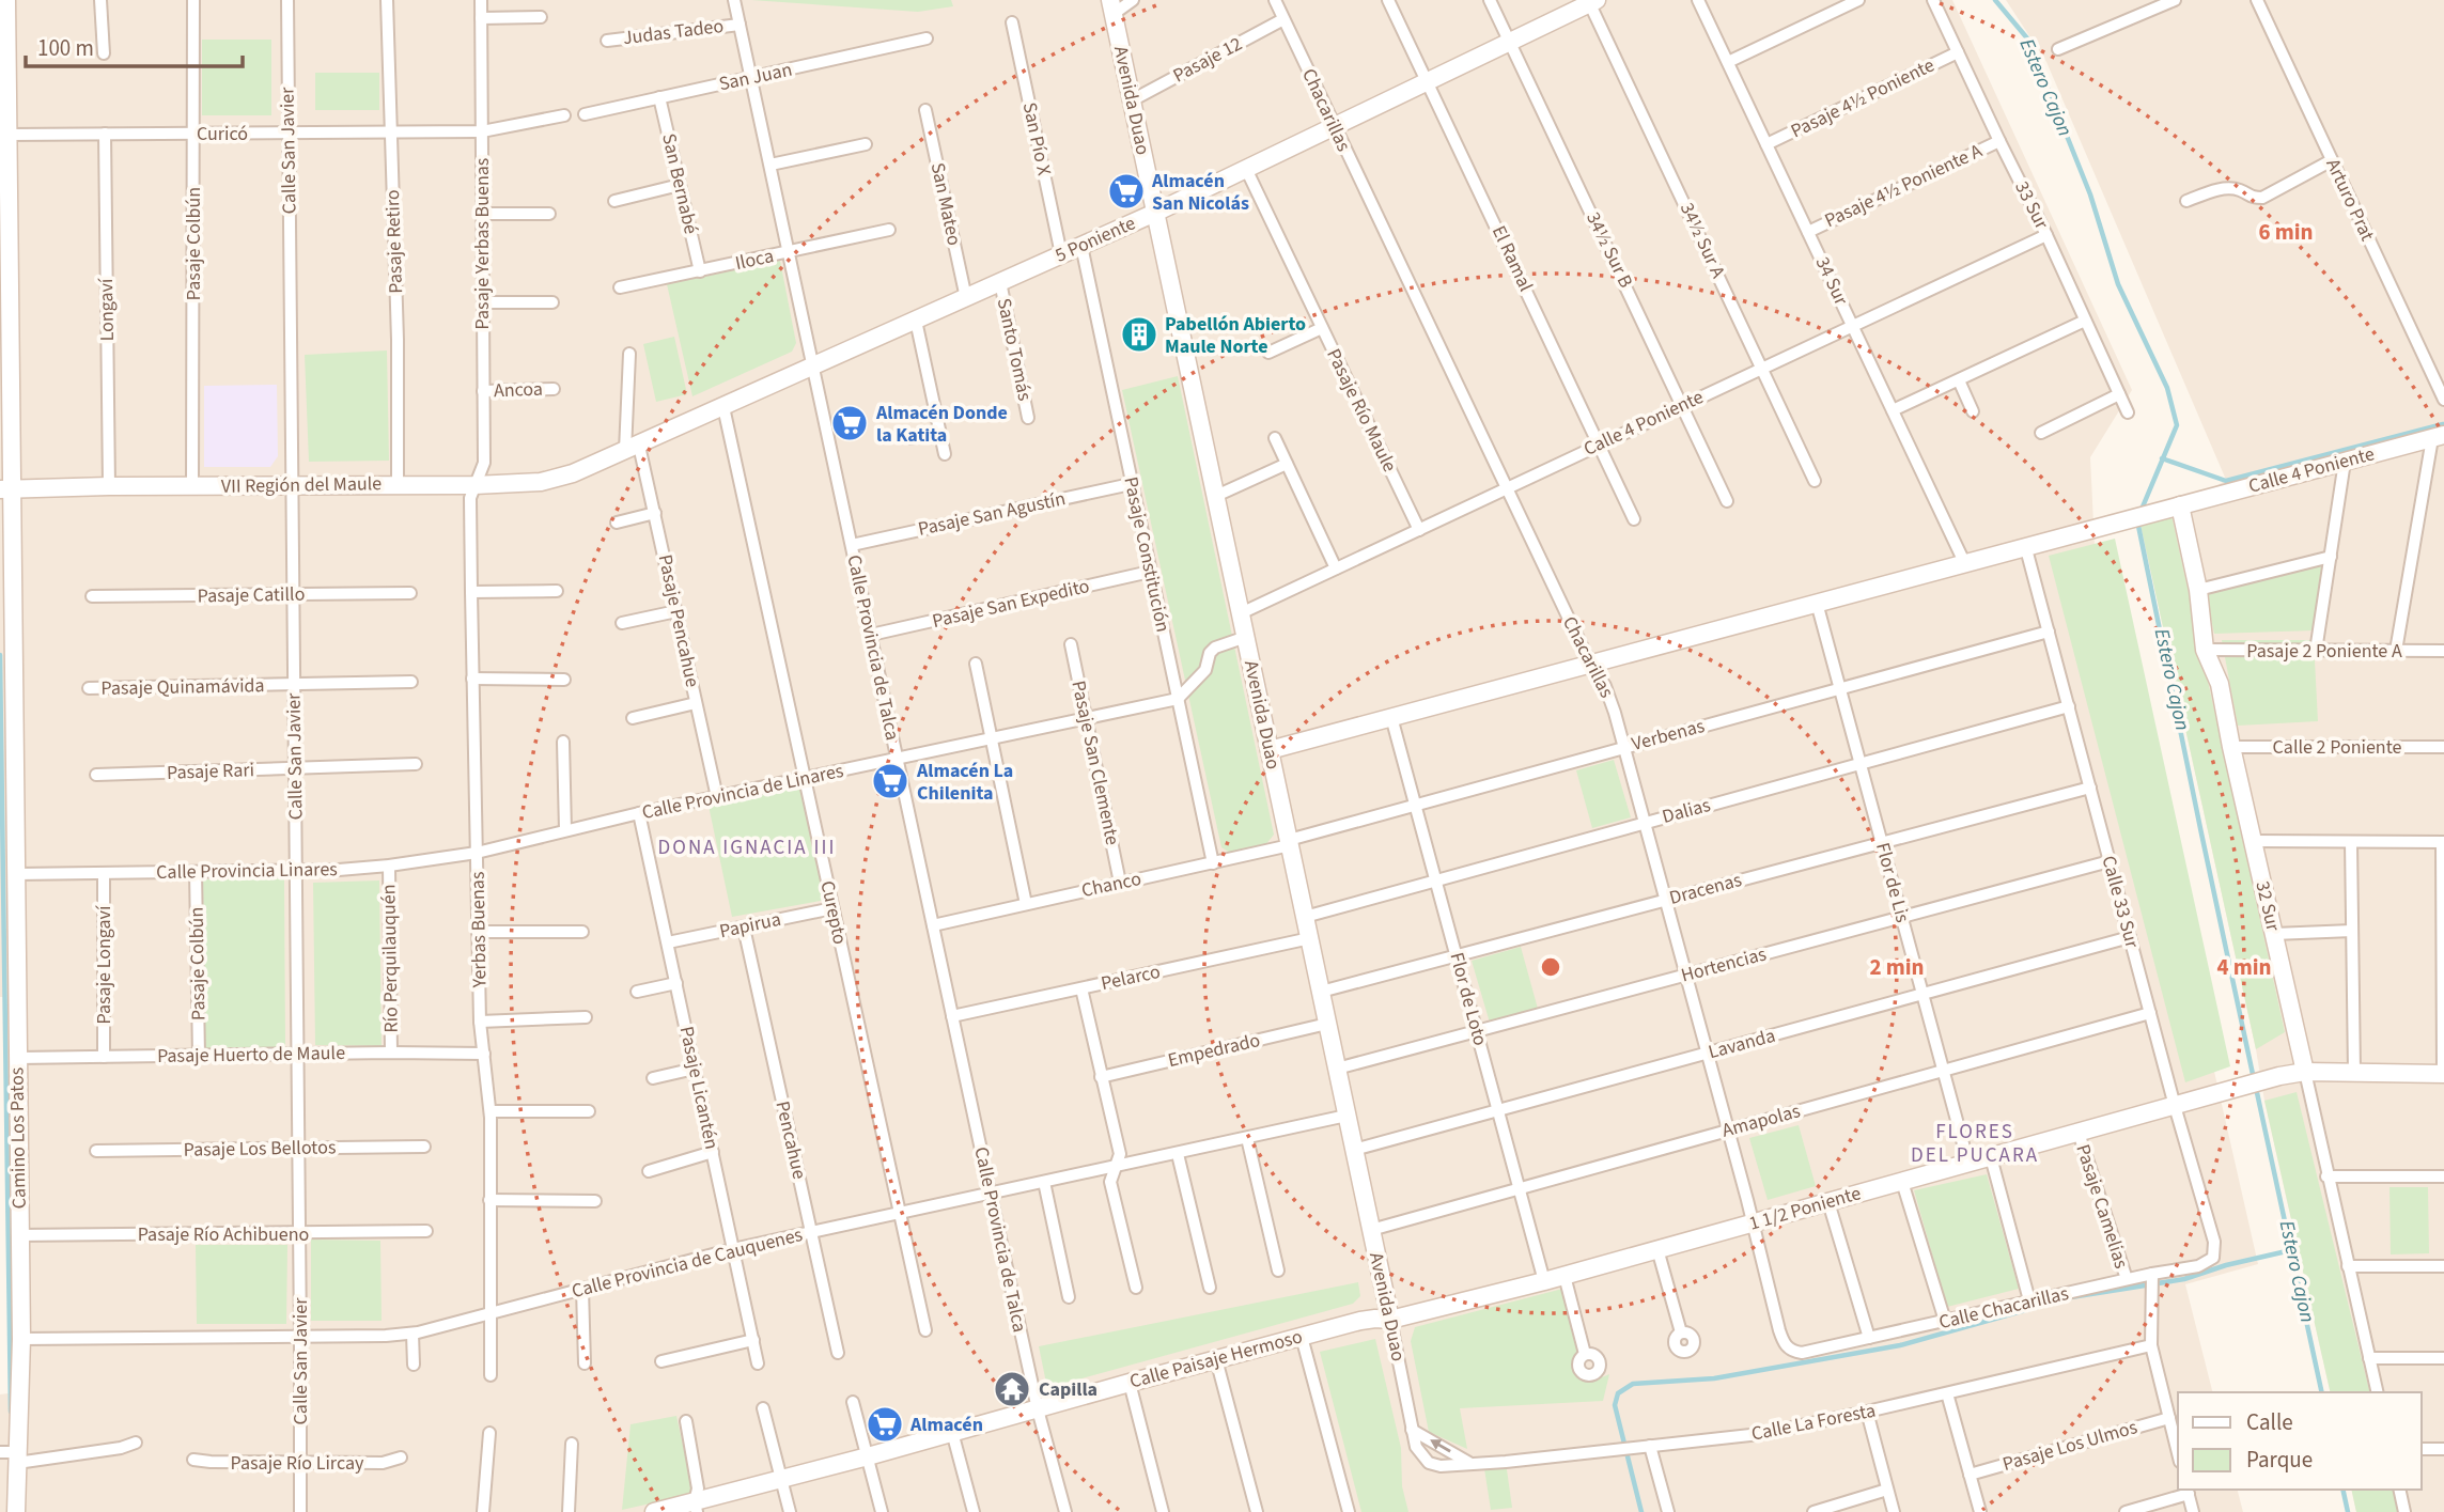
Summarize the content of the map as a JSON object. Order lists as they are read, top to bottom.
{
  "streets": {
    "street": [
      "Judas Tadeo",
      "Pasaje 12",
      "San Juan",
      "Pasaje 4½ Poniente",
      "Avenida Duao",
      "Chacarillas",
      "Curicó",
      "San Pío X",
      "Calle San Javier",
      "San Bernabé",
      "Pasaje 4½ Poniente A",
      "Arturo Prat",
      "San Mateo",
      "33 Sur",
      "5 Poniente",
      "34½ Sur A",
      "Pasaje Retiro",
      "Pasaje Colbún",
      "Pasaje Yerbas Buenas",
      "34½ Sur B",
      "El Ramal",
      "Iloca",
      "34 Sur",
      "Longaví",
      "Santo Tomás",
      "Ancoa",
      "Pasaje Río Maule",
      "Calle 4 Poniente",
      "VII Región del Maule",
      "Pasaje San Agustín",
      "Pasaje Constitución",
      "Pasaje Catillo",
      "Pasaje San Expedito",
      "Pasaje Pencahue",
      "Calle Provincia de Talca",
      "Pasaje 2 Poniente A",
      "Pasaje Quinamávida",
      "Verbenas",
      "Calle 2 Poniente",
      "Pasaje San Clemente",
      "Pasaje Rari",
      "Calle Provincia de Linares",
      "Dalias",
      "Calle Provincia Linares",
      "Flor de Lis",
      "Chanco",
      "Dracenas",
      "Calle 33 Sur",
      "32 Sur",
      "Curepto",
      "Papirua",
      "Yerbas Buenas",
      "Río Perquilauquén",
      "Pasaje Longaví",
      "Hortencias",
      "Pelarco",
      "Flor de Loto",
      "Lavanda",
      "Empedrado",
      "Pasaje Huerto de Maule",
      "Pasaje Licantén",
      "Amapolas",
      "Camino Los Patos",
      "Pencahue",
      "Pasaje Los Bellotos",
      "Pasaje Camelias",
      "1 1/2 Poniente",
      "Pasaje Río Achibueno",
      "Calle Provincia de Cauquenes",
      "Calle Chacarillas",
      "Calle Paisaje Hermoso",
      "Calle La Foresta",
      "Pasaje Los Ulmos",
      "Pasaje Río Lircay"
    ]
  },
  "crossings": [
    ["Judas Tadeo", "Calle Provincia de Talca"],
    ["Pasaje 12", "Avenida Duao"],
    ["Pasaje 12", "Chacarillas"],
    ["San Juan", "San Bernabé"],
    ["San Juan", "Calle Provincia de Talca"],
    ["Pasaje 4½ Poniente", "33 Sur"],
    ["Pasaje 4½ Poniente", "34 Sur"],
    ["Avenida Duao", "5 Poniente"],
    ["Avenida Duao", "Calle 4 Poniente"],
    ["Avenida Duao", "Verbenas"],
    ["Avenida Duao", "Dalias"],
    ["Avenida Duao", "Chanco"],
    ["Avenida Duao", "Dracenas"],
    ["Avenida Duao", "Hortencias"],
    ["Avenida Duao", "Pelarco"],
    ["Avenida Duao", "Lavanda"],
    ["Avenida Duao", "Empedrado"],
    ["Avenida Duao", "Amapolas"],
    ["Avenida Duao", "1 1/2 Poniente"],
    ["Avenida Duao", "Calle Provincia de Cauquenes"],
    ["Avenida Duao", "Calle Paisaje Hermoso"],
    ["Avenida Duao", "Calle La Foresta"],
    ["Chacarillas", "5 Poniente"],
    ["Chacarillas", "Calle 4 Poniente"],
    ["Chacarillas", "Verbenas"],
    ["Chacarillas", "Dalias"],
    ["Chacarillas", "Dracenas"],
    ["Chacarillas", "Hortencias"],
    ["Chacarillas", "Lavanda"],
    ["Chacarillas", "Amapolas"],
    ["Chacarillas", "1 1/2 Poniente"],
    ["Chacarillas", "Calle Chacarillas"],
    ["Curicó", "Calle San Javier"],
    ["Curicó", "Pasaje Retiro"],
    ["Curicó", "Pasaje Colbún"],
    ["Curicó", "Pasaje Yerbas Buenas"],
    ["Curicó", "Longaví"],
    ["Curicó", "Camino Los Patos"],
    ["San Pío X", "5 Poniente"],
    ["Calle San Javier", "VII Región del Maule"],
    ["Calle San Javier", "Pasaje Catillo"],
    ["Calle San Javier", "Pasaje Quinamávida"],
    ["Calle San Javier", "Pasaje Rari"],
    ["Calle San Javier", "Calle Provincia Linares"],
    ["Calle San Javier", "Pasaje Huerto de Maule"],
    ["Calle San Javier", "Pasaje Los Bellotos"],
    ["Calle San Javier", "Pasaje Río Achibueno"],
    ["Calle San Javier", "Calle Provincia de Cauquenes"],
    ["Calle San Javier", "Pasaje Río Lircay"],
    ["San Bernabé", "Iloca"],
    ["Pasaje 4½ Poniente A", "33 Sur"],
    ["Pasaje 4½ Poniente A", "34 Sur"],
    ["San Mateo", "5 Poniente"],
    ["33 Sur", "Calle 4 Poniente"],
    ["5 Poniente", "34½ Sur A"],
    ["5 Poniente", "34½ Sur B"],
    ["5 Poniente", "El Ramal"],
    ["5 Poniente", "Santo Tomás"],
    ["5 Poniente", "Pasaje Río Maule"],
    ["5 Poniente", "VII Región del Maule"],
    ["5 Poniente", "Pasaje Constitución"],
    ["5 Poniente", "Pasaje Pencahue"],
    ["5 Poniente", "Calle Provincia de Talca"],
    ["5 Poniente", "Curepto"],
    ["34½ Sur A", "Calle 4 Poniente"],
    ["Pasaje Retiro", "VII Región del Maule"],
    ["Pasaje Colbún", "VII Región del Maule"],
    ["Pasaje Colbún", "Calle Provincia Linares"],
    ["Pasaje Colbún", "Pasaje Huerto de Maule"],
    ["Pasaje Yerbas Buenas", "Ancoa"],
    ["Pasaje Yerbas Buenas", "VII Región del Maule"],
    ["Pasaje Yerbas Buenas", "Yerbas Buenas"],
    ["34½ Sur B", "Calle 4 Poniente"],
    ["El Ramal", "Calle 4 Poniente"],
    ["Iloca", "Calle Provincia de Talca"],
    ["34 Sur", "Calle 4 Poniente"],
    ["Longaví", "VII Región del Maule"],
    ["Pasaje Río Maule", "Calle 4 Poniente"],
    ["Calle 4 Poniente", "Calle 33 Sur"],
    ["Calle 4 Poniente", "32 Sur"],
    ["VII Región del Maule", "Yerbas Buenas"],
    ["VII Región del Maule", "Camino Los Patos"],
    ["Pasaje San Agustín", "Pasaje Constitución"],
    ["Pasaje San Agustín", "Calle Provincia de Talca"],
    ["Pasaje Constitución", "Pasaje San Expedito"],
    ["Pasaje Constitución", "Calle Provincia de Linares"],
    ["Pasaje Constitución", "Chanco"],
    ["Pasaje San Expedito", "Calle Provincia de Talca"],
    ["Pasaje Pencahue", "Calle Provincia de Linares"],
    ["Calle Provincia de Talca", "Calle Provincia de Linares"],
    ["Calle Provincia de Talca", "Chanco"],
    ["Calle Provincia de Talca", "Pelarco"],
    ["Calle Provincia de Talca", "Calle Provincia de Cauquenes"],
    ["Calle Provincia de Talca", "Calle Paisaje Hermoso"],
    ["Pasaje 2 Poniente A", "32 Sur"],
    ["Verbenas", "Flor de Lis"],
    ["Verbenas", "Chanco"],
    ["Verbenas", "Calle 33 Sur"],
    ["Verbenas", "Flor de Loto"],
    ["Calle 2 Poniente", "32 Sur"],
    ["Pasaje San Clemente", "Calle Provincia de Linares"],
    ["Pasaje San Clemente", "Chanco"],
    ["Calle Provincia de Linares", "Calle Provincia Linares"],
    ["Calle Provincia de Linares", "Curepto"],
    ["Calle Provincia de Linares", "Yerbas Buenas"],
    ["Calle Provincia de Linares", "Pasaje Licantén"],
    ["Dalias", "Flor de Lis"],
    ["Dalias", "Calle 33 Sur"],
    ["Dalias", "Flor de Loto"],
    ["Calle Provincia Linares", "Yerbas Buenas"],
    ["Calle Provincia Linares", "Río Perquilauquén"],
    ["Calle Provincia Linares", "Pasaje Longaví"],
    ["Calle Provincia Linares", "Camino Los Patos"],
    ["Flor de Lis", "Dracenas"],
    ["Flor de Lis", "Hortencias"],
    ["Flor de Lis", "Lavanda"],
    ["Flor de Lis", "Amapolas"],
    ["Flor de Lis", "1 1/2 Poniente"],
    ["Dracenas", "Calle 33 Sur"],
    ["Dracenas", "Flor de Loto"],
    ["Calle 33 Sur", "Hortencias"],
    ["Calle 33 Sur", "Lavanda"],
    ["Calle 33 Sur", "Amapolas"],
    ["Calle 33 Sur", "1 1/2 Poniente"],
    ["Calle 33 Sur", "Calle Chacarillas"],
    ["32 Sur", "1 1/2 Poniente"],
    ["Curepto", "Papirua"],
    ["Curepto", "Calle Provincia de Cauquenes"],
    ["Papirua", "Pasaje Licantén"],
    ["Papirua", "Pencahue"],
    ["Yerbas Buenas", "Pasaje Huerto de Maule"],
    ["Yerbas Buenas", "Calle Provincia de Cauquenes"],
    ["Río Perquilauquén", "Pasaje Huerto de Maule"],
    ["Pasaje Longaví", "Pasaje Huerto de Maule"],
    ["Hortencias", "Flor de Loto"],
    ["Flor de Loto", "Lavanda"],
    ["Flor de Loto", "Amapolas"],
    ["Flor de Loto", "1 1/2 Poniente"],
    ["Pasaje Huerto de Maule", "Camino Los Patos"],
    ["Pasaje Licantén", "Calle Provincia de Cauquenes"],
    ["Camino Los Patos", "Pasaje Río Achibueno"],
    ["Camino Los Patos", "Calle Provincia de Cauquenes"],
    ["Pencahue", "Calle Provincia de Cauquenes"],
    ["Pasaje Camelias", "1 1/2 Poniente"],
    ["Pasaje Camelias", "Calle Chacarillas"],
    ["1 1/2 Poniente", "Calle Paisaje Hermoso"]
  ],
  "districts": ["DONA IGNACIA III", "FLORES DEL PUCARA"],
  "water": ["Estero Cajon"],
  "places": {
    "supermarket": [
      "Almacén San Nicolás",
      "Almacén Donde la Katita",
      "Almacén La Chilenita",
      "Almacén"
    ],
    "building": ["Pabellón Abierto Maule Norte"],
    "temple": ["Capilla"]
  },
  "legend": ["Calle", "Parque"],
  "scale_bar": "100 m",
  "rings": ["6 min", "2 min", "4 min"]
}
